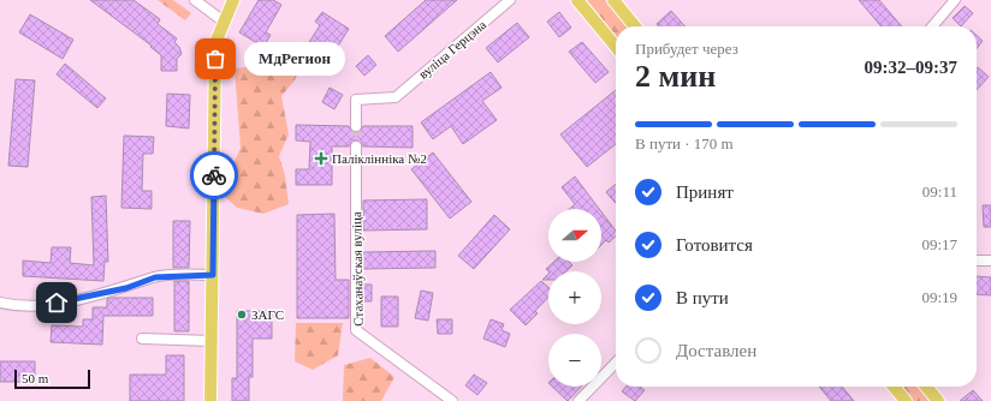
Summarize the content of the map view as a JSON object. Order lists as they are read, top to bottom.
{
  "streets": {
    "street": ["вуліца Герцэна", "Стаханаўская вуліца"]
  },
  "places": {
    "other": ["МдРегион", "ЗАГС"],
    "health": ["Паліклінніка №2"]
  },
  "scale_bar": "50 m",
  "north": "right",
  "page": {
    "heading": ["2 мин", "Прибудет через", "09:32–09:37"],
    "bubble": "МдРегион",
    "bar": "В пути · 170 m",
    "list": [
      ["Принят", "09:11"],
      ["Готовится", "09:17"],
      ["В пути", "09:19"],
      "Доставлен"
    ],
    "map_buttons": ["+", "−"],
    "scale": "50 m"
  }
}
